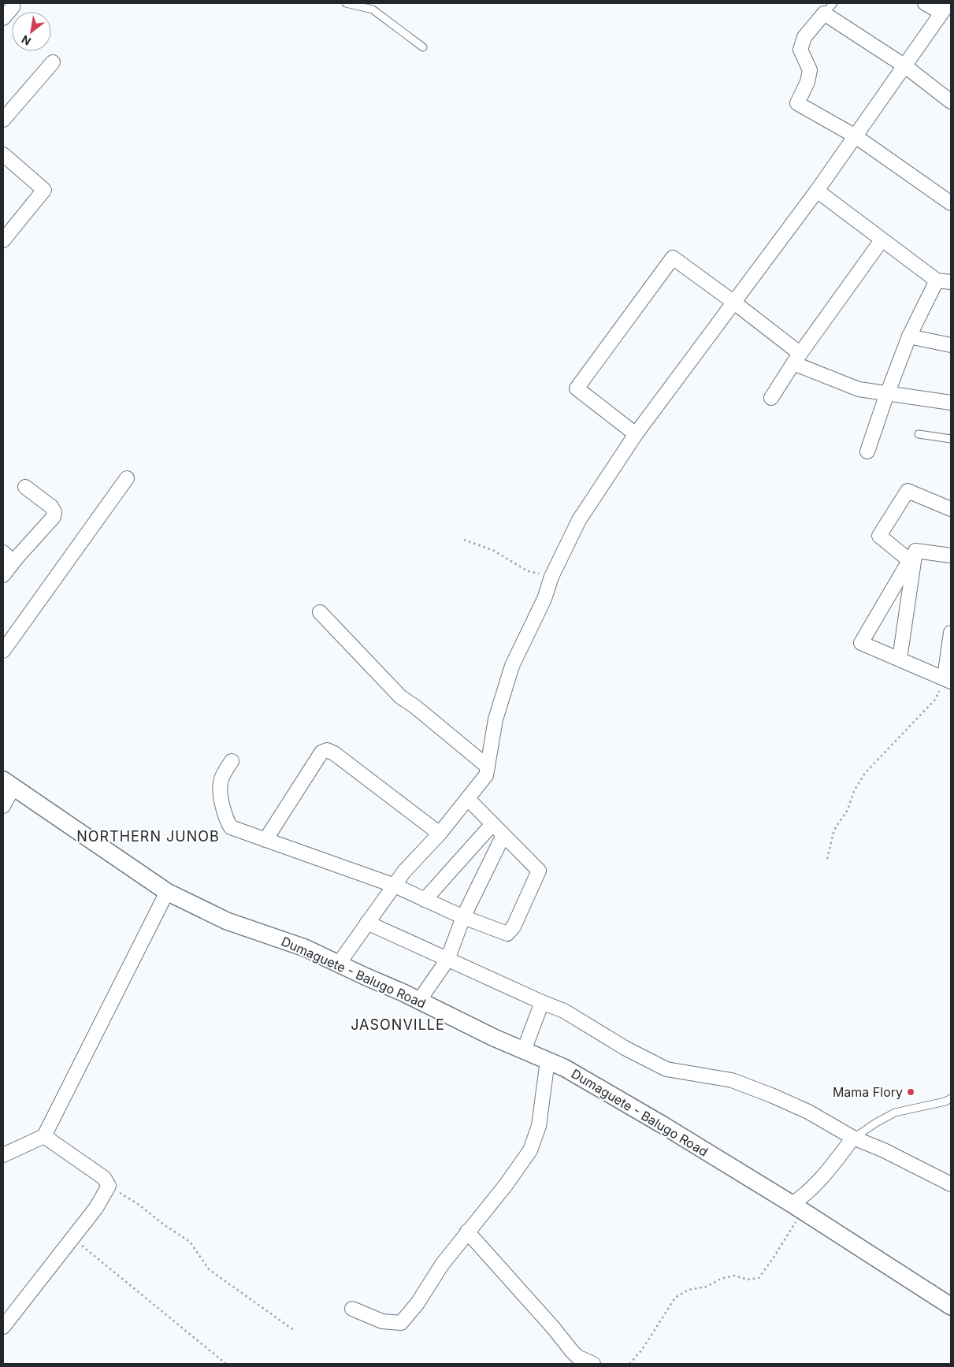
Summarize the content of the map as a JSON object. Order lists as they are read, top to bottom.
{
  "streets": {
    "street": ["Dumaguete - Balugo Road"]
  },
  "districts": ["NORTHERN JUNOB", "JASONVILLE"],
  "places": ["Mama Flory"],
  "north": "bottom left"
}
